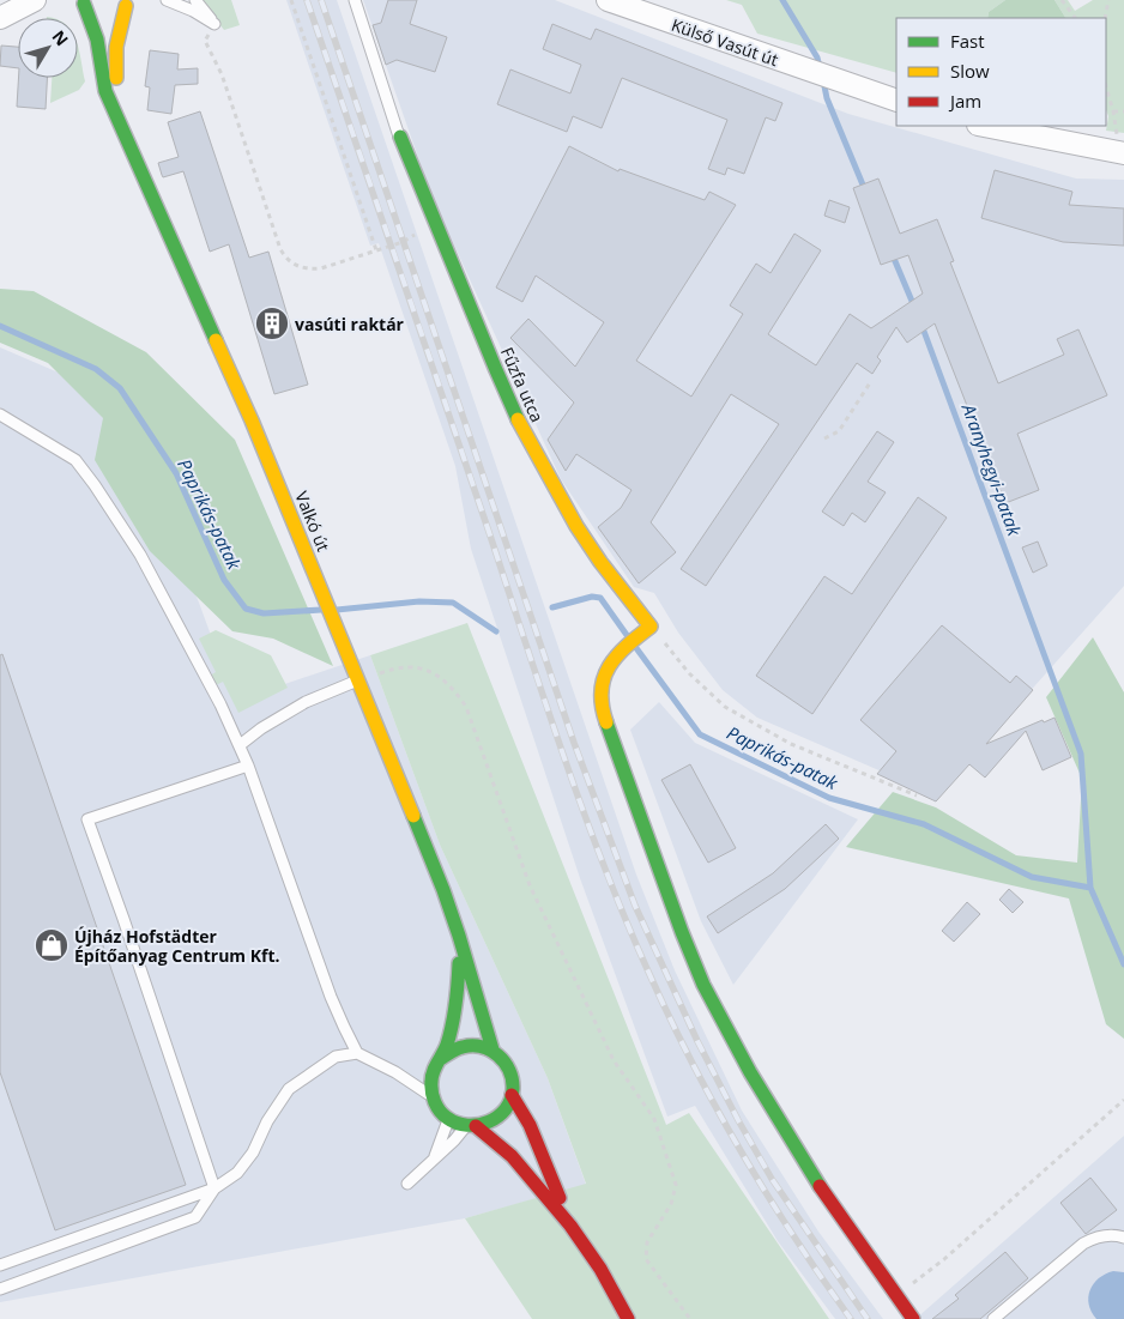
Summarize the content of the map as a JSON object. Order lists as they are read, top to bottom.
{
  "streets": {
    "street": ["Külső Vasút út", "Fűzfa utca", "Valkó út"]
  },
  "water": ["Aranyhegyi-patak", "Paprikás-patak"],
  "places": {
    "building": ["vasúti raktár"],
    "shop": ["Újház Hofstädter Építőanyag Centrum Kft."]
  },
  "legend": ["Fast", "Slow", "Jam"],
  "north": "top right"
}
